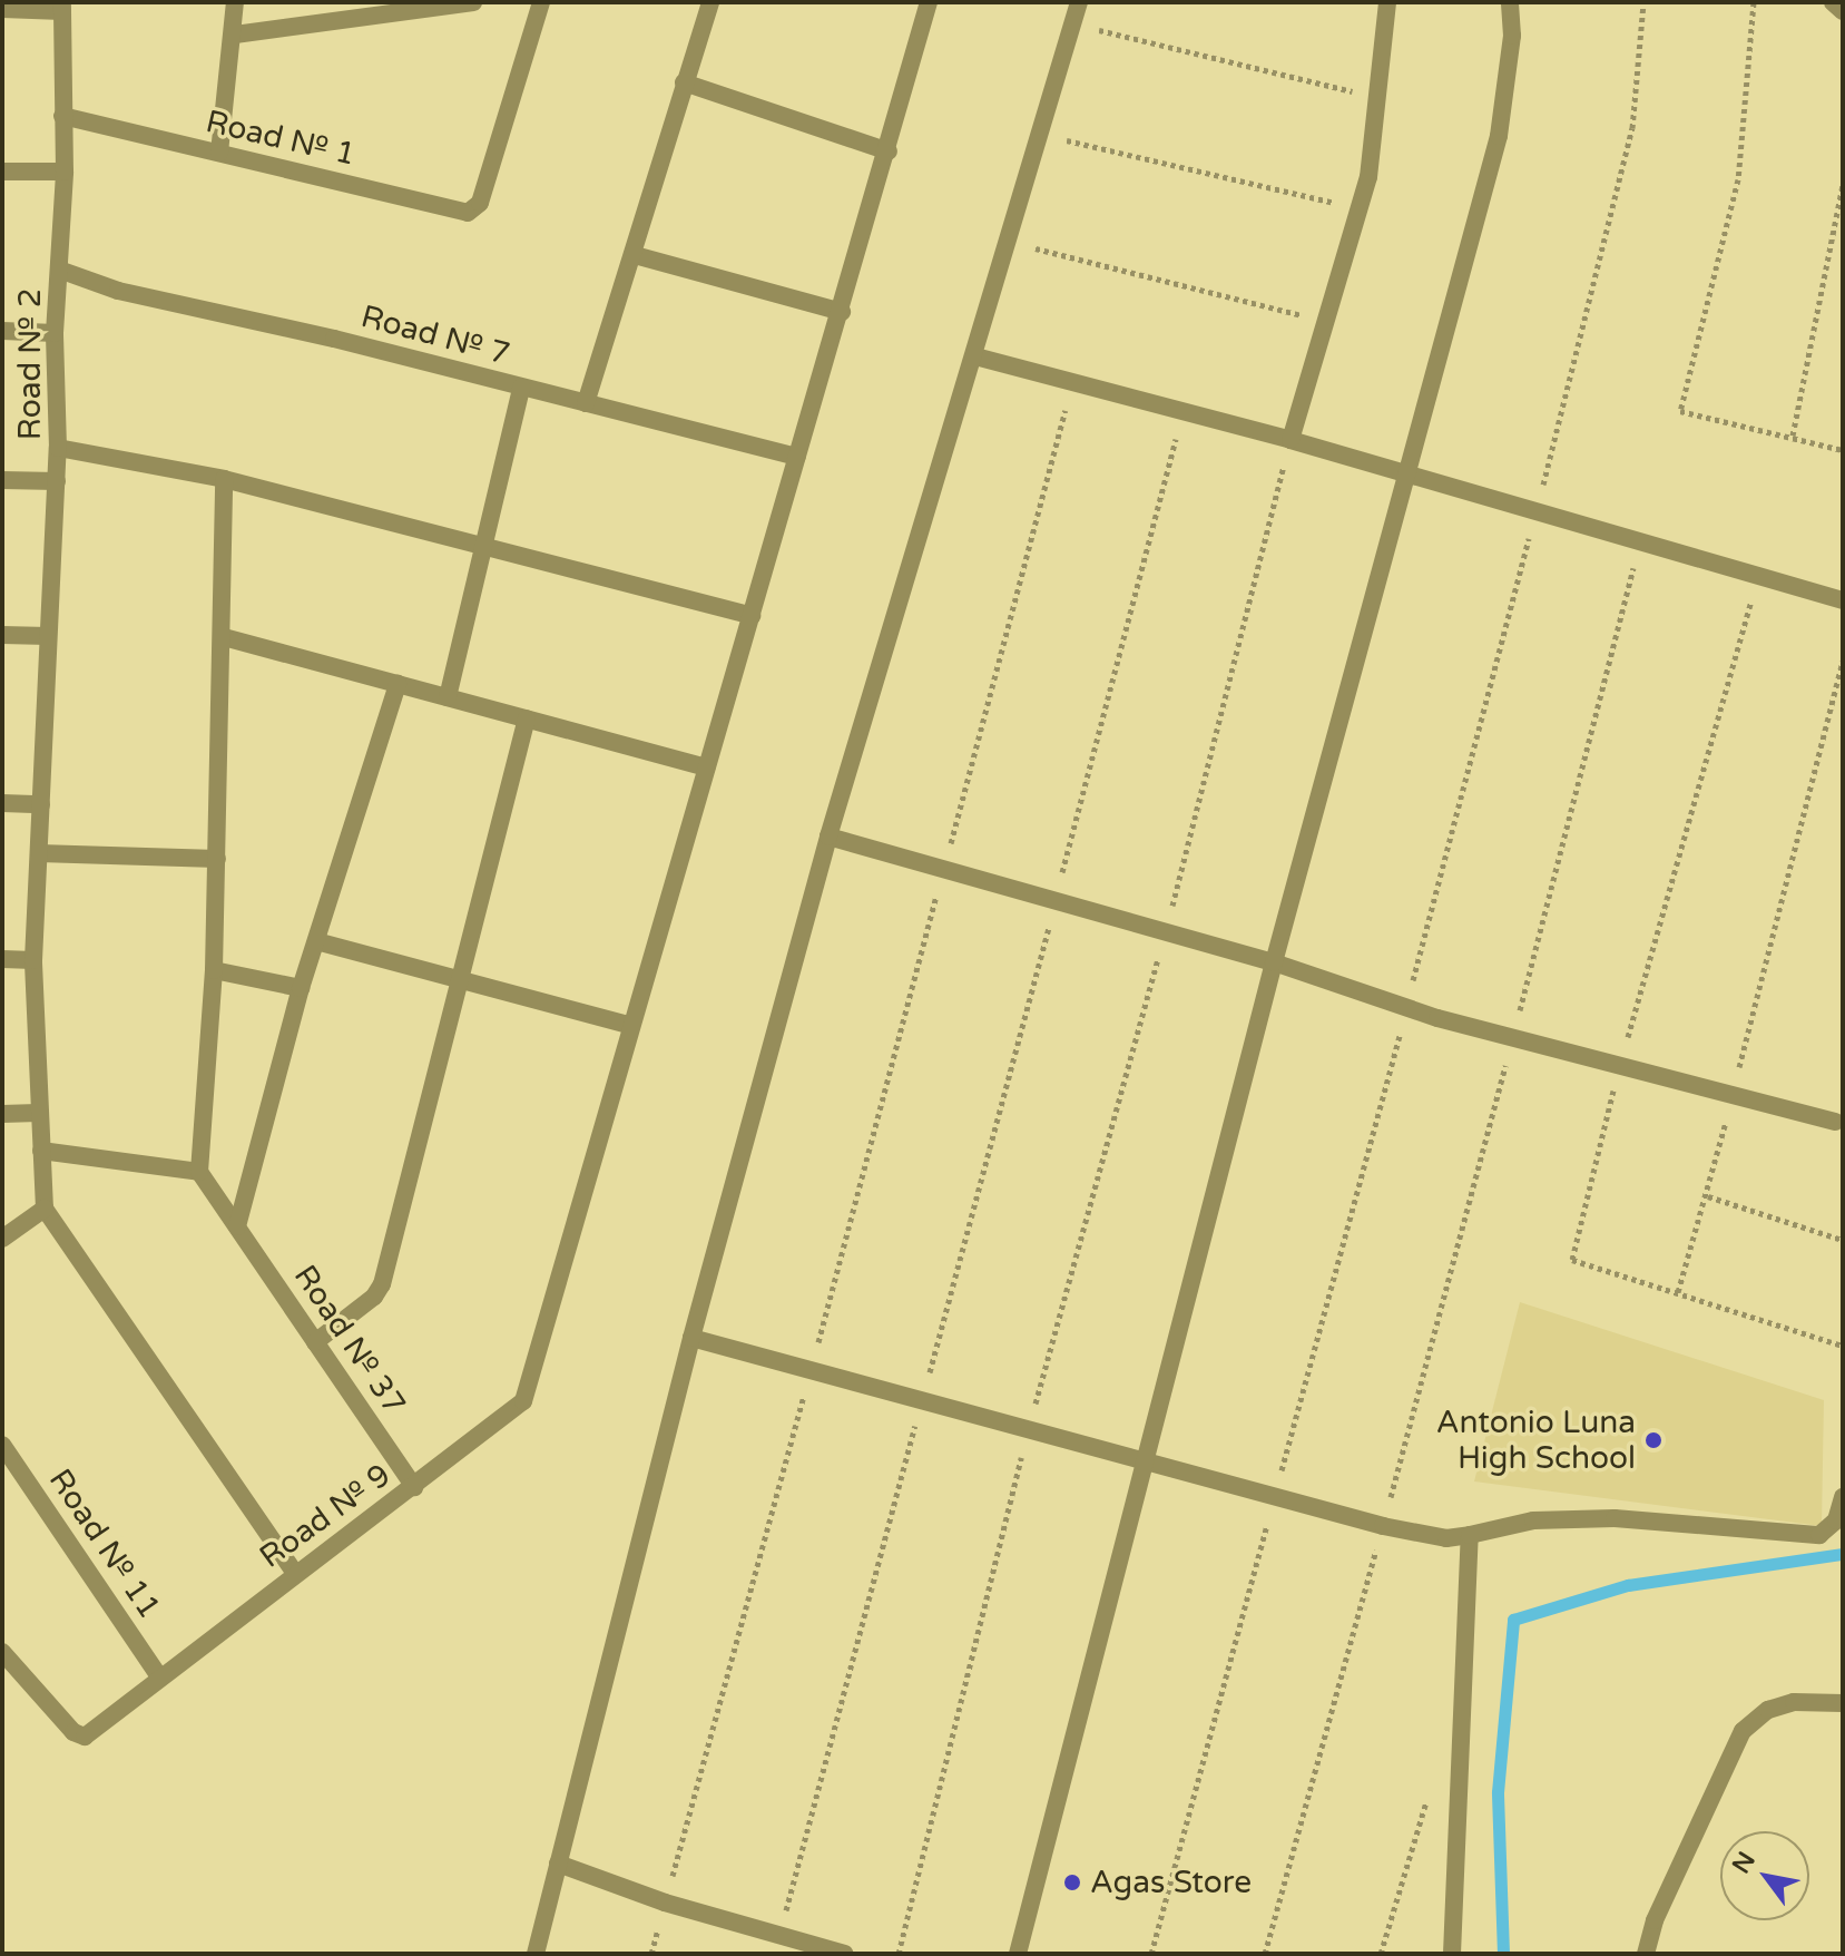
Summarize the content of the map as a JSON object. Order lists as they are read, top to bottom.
{
  "streets": {
    "street": [
      "Road № 1",
      "Road № 7",
      "Road № 2",
      "Road № 37",
      "Road № 9",
      "Road № 11"
    ]
  },
  "crossings": [
    ["Road № 1", "Road № 2"],
    ["Road № 7", "Road № 2"],
    ["Road № 37", "Road № 9"],
    ["Road № 9", "Road № 11"]
  ],
  "places": ["Antonio Luna High School", "Agas Store"],
  "north": "top left"
}
